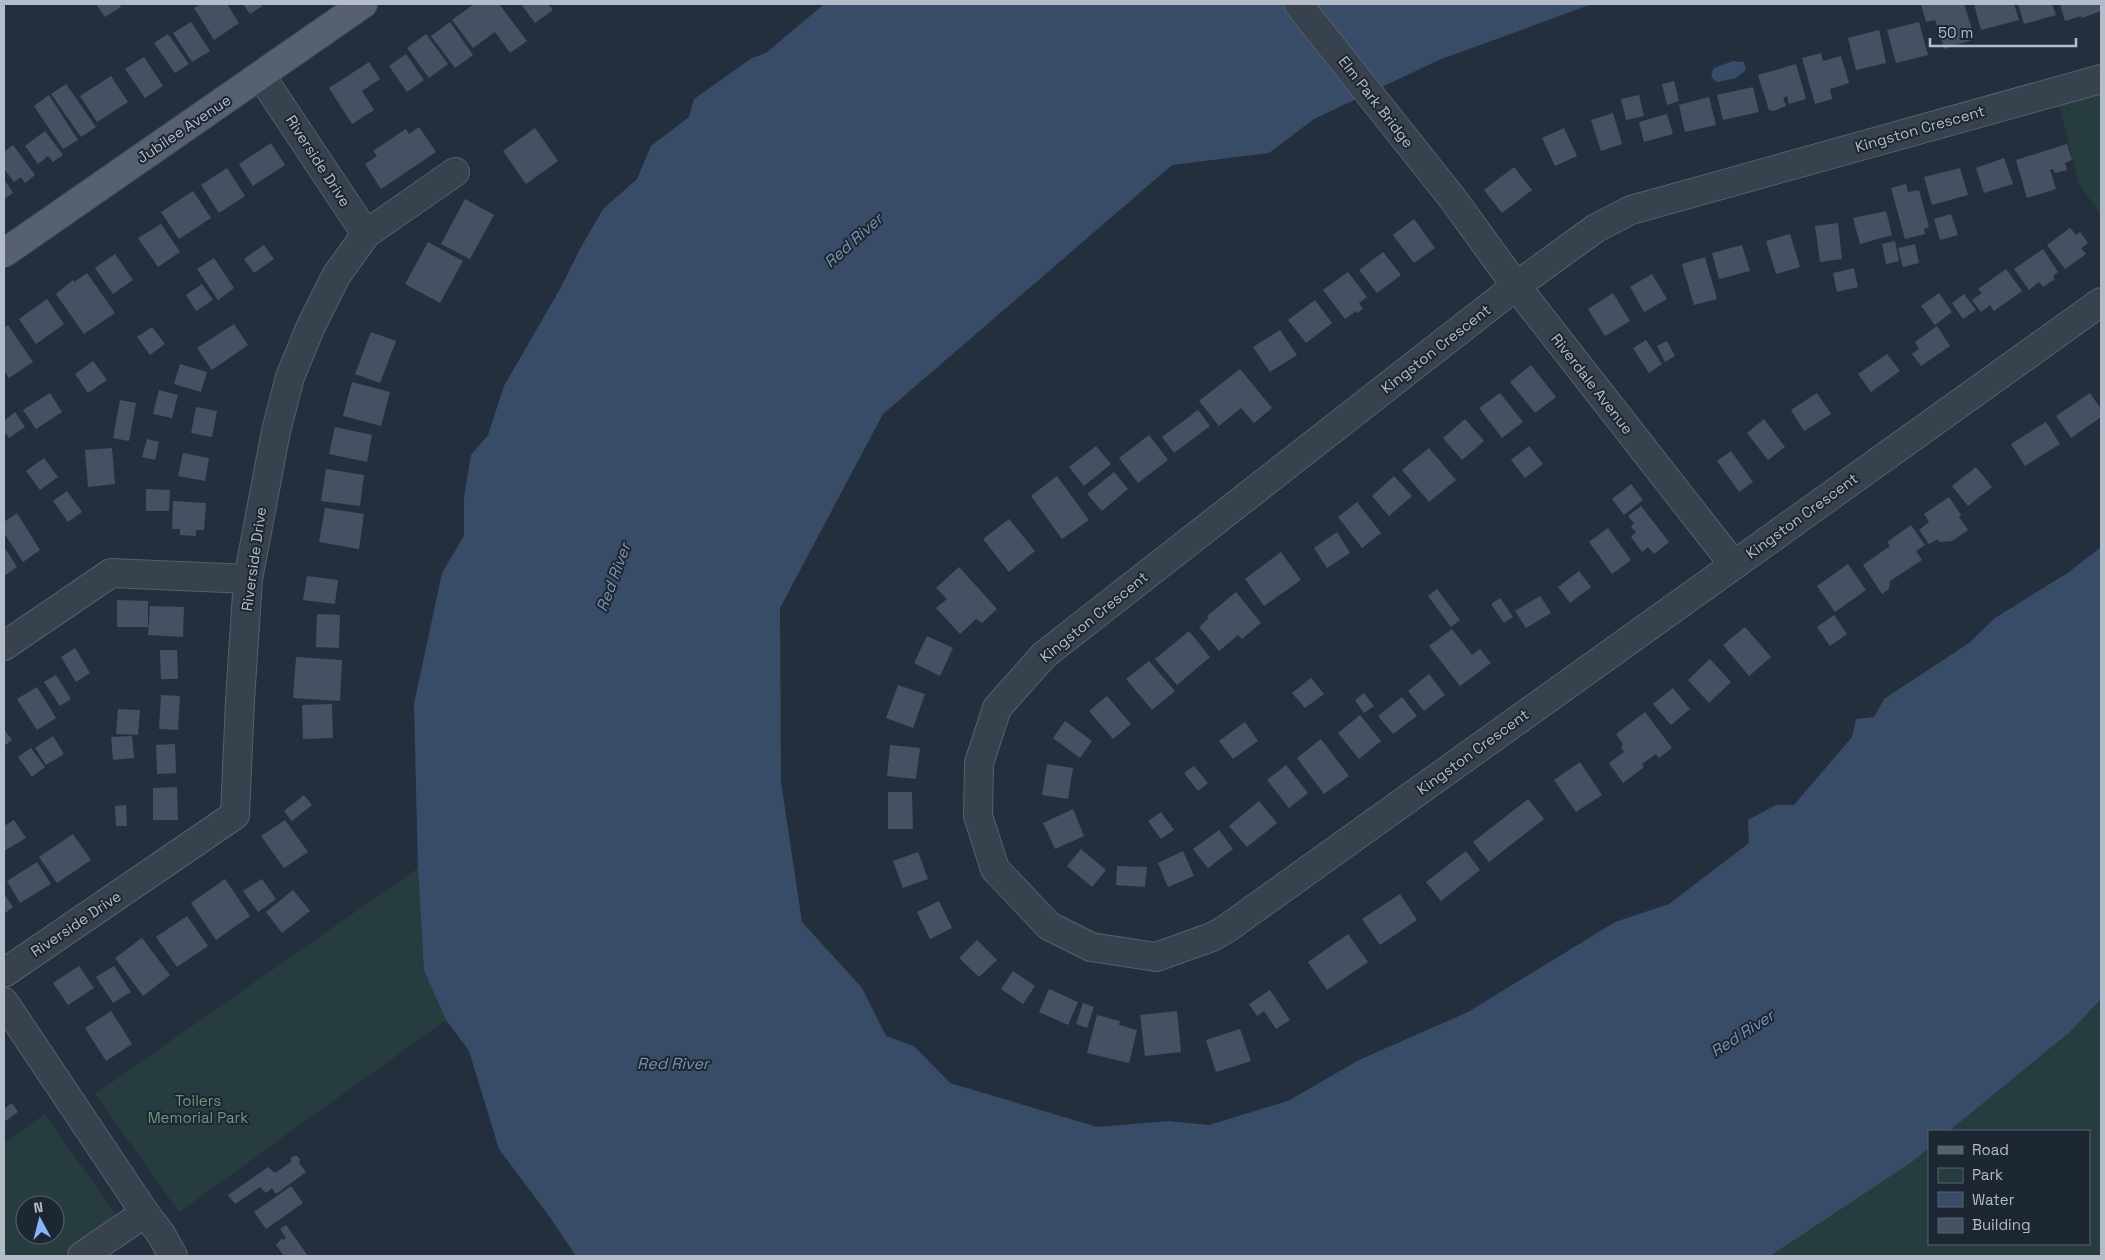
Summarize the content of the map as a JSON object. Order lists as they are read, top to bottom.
{
  "streets": {
    "main road": ["Jubilee Avenue"],
    "street": [
      "Elm Park Bridge",
      "Kingston Crescent",
      "Riverside Drive",
      "Riverdale Avenue"
    ]
  },
  "crossings": [
    ["Elm Park Bridge", "Riverdale Avenue"],
    ["Jubilee Avenue", "Riverside Drive"],
    ["Kingston Crescent", "Riverdale Avenue"]
  ],
  "water": ["Red River"],
  "parks": ["Toilers Memorial Park"],
  "legend": [
    "Road",
    "Park",
    "Water",
    "Building"
  ],
  "scale_bar": "50 m",
  "north": "top"
}
